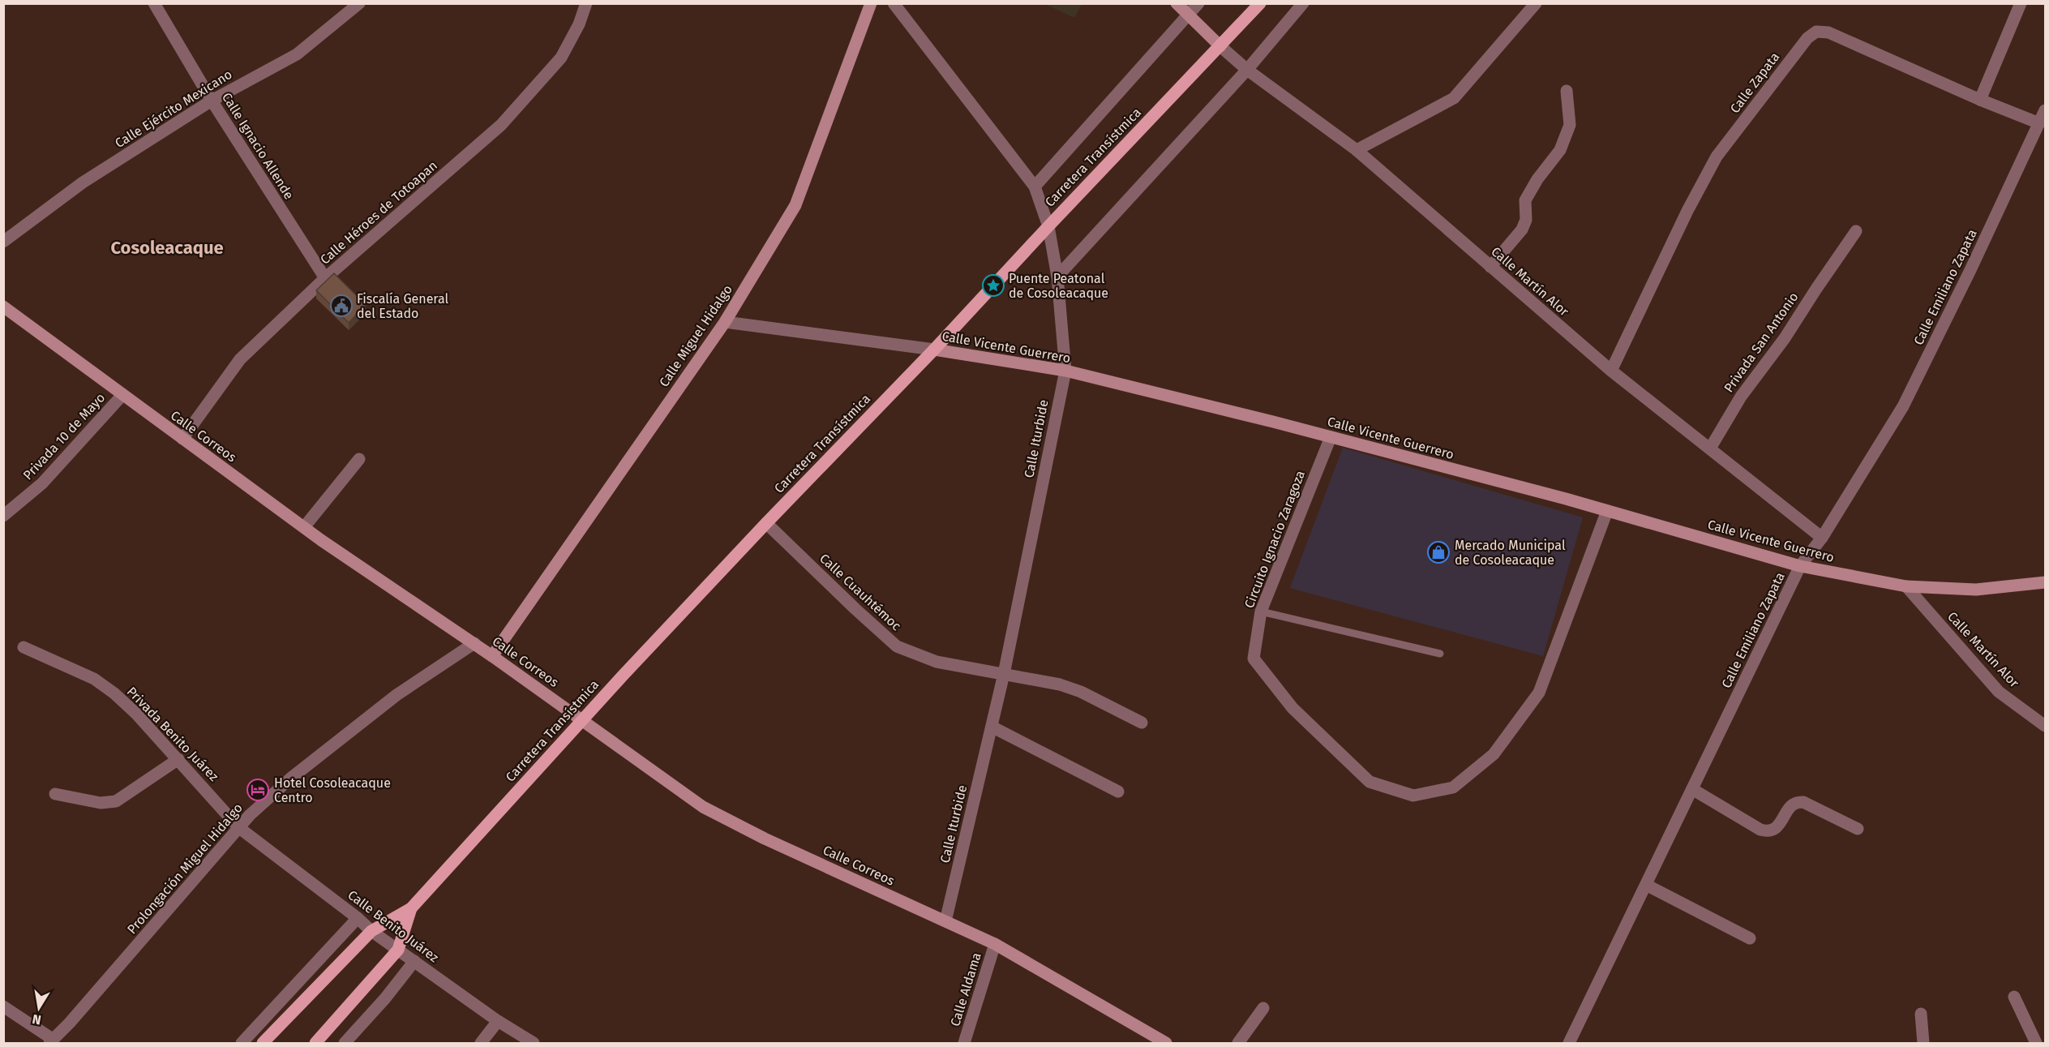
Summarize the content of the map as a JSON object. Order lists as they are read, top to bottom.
{
  "streets": {
    "main road": [
      "Carretera Transístmica",
      "Calle Miguel Hidalgo",
      "Calle Vicente Guerrero",
      "Calle Correos"
    ],
    "street": [
      "Calle Zapata",
      "Calle Ejército Mexicano",
      "Calle Ignacio Allende",
      "Calle Héroes de Totoapan",
      "Calle Martín Alor",
      "Calle Emiliano Zapata",
      "Privada San Antonio",
      "Privada 10 de Mayo",
      "Calle Iturbide",
      "Circuito Ignacio Zaragoza",
      "Calle Cuauhtémoc",
      "Privada Benito Juárez",
      "Prolongación Miguel Hidalgo",
      "Calle Benito Juárez",
      "Calle Aldama"
    ]
  },
  "crossings": [
    ["Calle Zapata", "Calle Martín Alor"],
    ["Calle Zapata", "Calle Emiliano Zapata"],
    ["Calle Ejército Mexicano", "Calle Ignacio Allende"],
    ["Calle Ignacio Allende", "Calle Héroes de Totoapan"],
    ["Carretera Transístmica", "Calle Martín Alor"],
    ["Carretera Transístmica", "Calle Vicente Guerrero"],
    ["Carretera Transístmica", "Calle Correos"],
    ["Carretera Transístmica", "Calle Iturbide"],
    ["Carretera Transístmica", "Calle Cuauhtémoc"],
    ["Carretera Transístmica", "Calle Benito Juárez"],
    ["Calle Héroes de Totoapan", "Calle Correos"],
    ["Calle Martín Alor", "Calle Emiliano Zapata"],
    ["Calle Martín Alor", "Privada San Antonio"],
    ["Calle Martín Alor", "Calle Vicente Guerrero"],
    ["Calle Emiliano Zapata", "Calle Vicente Guerrero"],
    ["Calle Miguel Hidalgo", "Calle Vicente Guerrero"],
    ["Calle Miguel Hidalgo", "Calle Correos"],
    ["Calle Vicente Guerrero", "Calle Iturbide"],
    ["Calle Vicente Guerrero", "Circuito Ignacio Zaragoza"],
    ["Privada 10 de Mayo", "Calle Correos"],
    ["Calle Correos", "Calle Iturbide"],
    ["Calle Correos", "Prolongación Miguel Hidalgo"],
    ["Calle Correos", "Calle Aldama"],
    ["Calle Iturbide", "Calle Cuauhtémoc"],
    ["Privada Benito Juárez", "Prolongación Miguel Hidalgo"],
    ["Privada Benito Juárez", "Calle Benito Juárez"],
    ["Prolongación Miguel Hidalgo", "Calle Benito Juárez"]
  ],
  "districts": ["Cosoleacaque"],
  "places": {
    "place": ["Puente Peatonal de Cosoleacaque"],
    "public building": ["Fiscalía General del Estado"],
    "shop": ["Mercado Municipal de Cosoleacaque"],
    "hotel": ["Hotel Cosoleacaque Centro"]
  },
  "north": "bottom"
}
